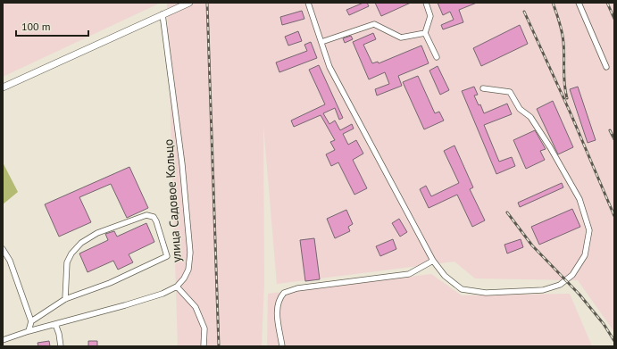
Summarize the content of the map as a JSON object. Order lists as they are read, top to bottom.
{
  "streets": {
    "street": ["улица Садовое Кольцо"]
  },
  "scale_bar": "100 m"
}
